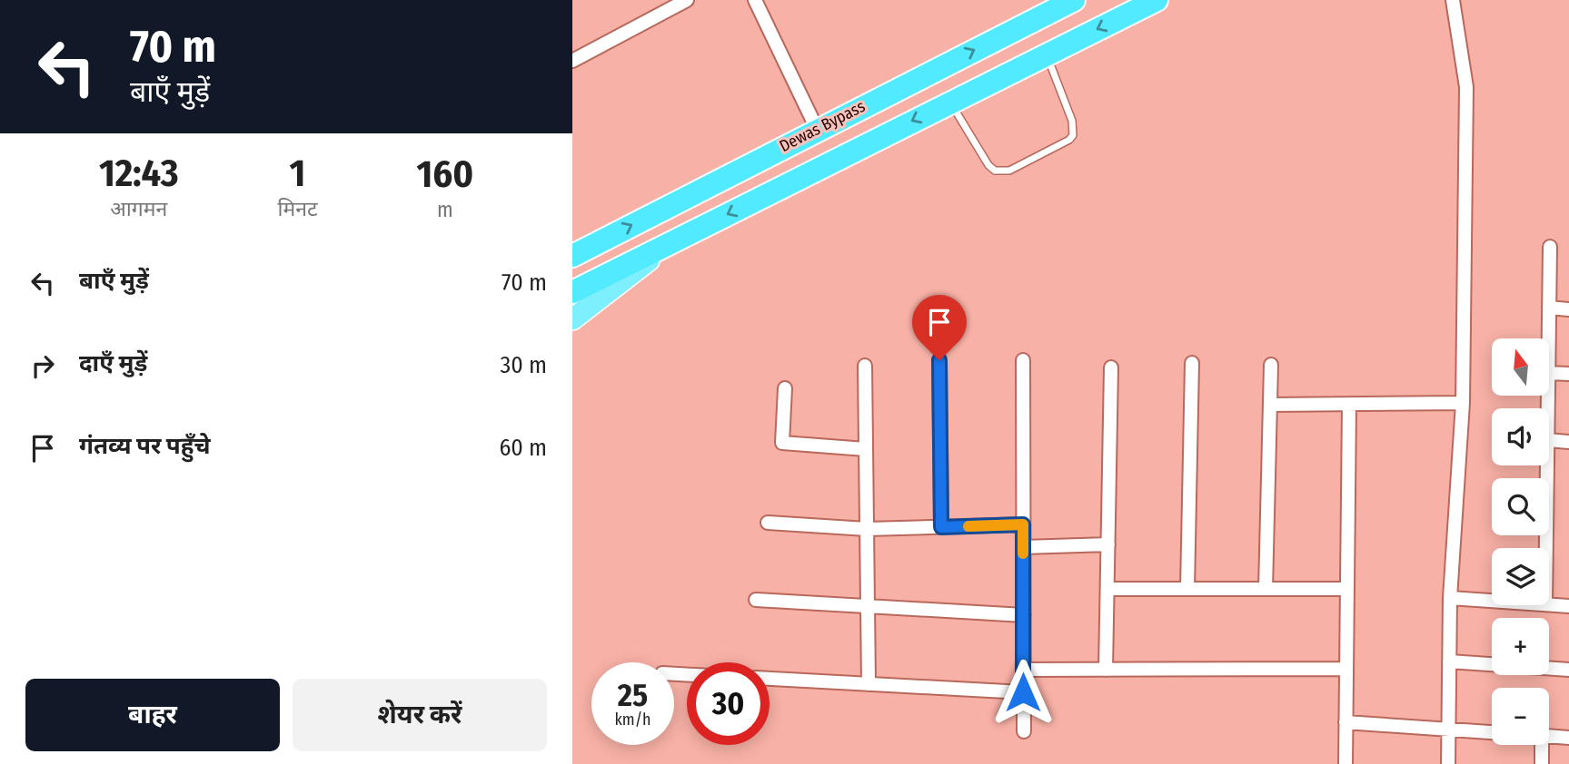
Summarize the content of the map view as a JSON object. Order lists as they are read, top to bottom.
{
  "streets": {
    "highway": ["Dewas Bypass"]
  },
  "north": "top",
  "page": {
    "turn": ["70 m", "बाएँ मुड़ें"],
    "eta": [
      "12:43",
      "आगमन",
      "1",
      "मिनट",
      "160",
      "m"
    ],
    "list": [
      {
        "name": "बाएँ मुड़ें",
        "value": "70 m"
      },
      {
        "name": "दाएँ मुड़ें",
        "value": "30 m"
      },
      {
        "name": "गंतव्य पर पहुँचे",
        "value": "60 m"
      }
    ],
    "map_buttons": ["+", "−"],
    "speed": "25 km/h",
    "limit": "30",
    "buttons": ["बाहर", "शेयर करें"]
  }
}
